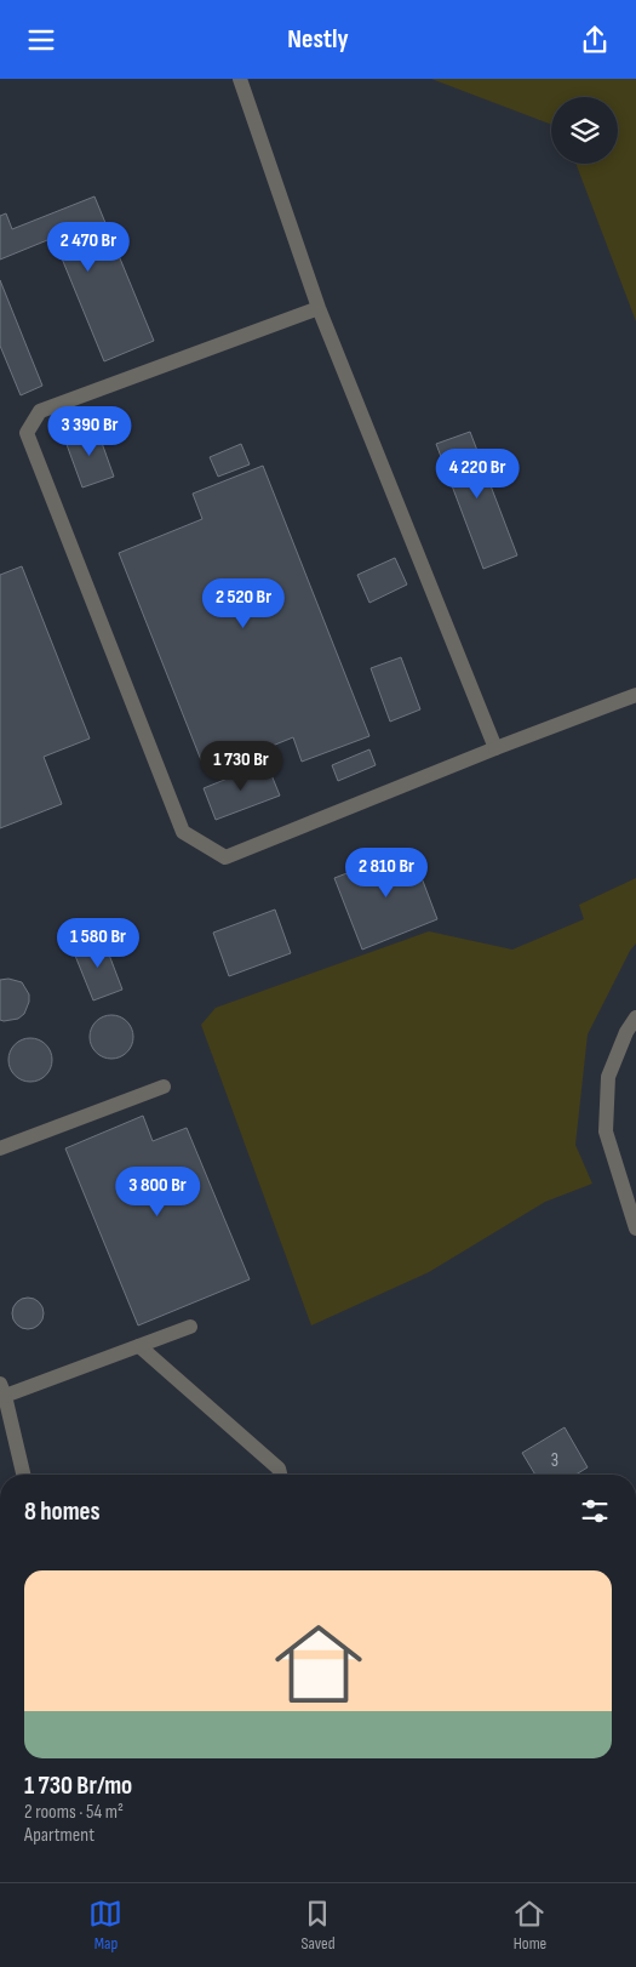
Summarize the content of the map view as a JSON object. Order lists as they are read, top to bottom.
{
  "house_numbers": ["3"],
  "page": {
    "header": "Nestly",
    "price": [
      "2 470 Br",
      "3 390 Br",
      "4 220 Br",
      "2 520 Br",
      "1 730 Br",
      "2 810 Br",
      "1 580 Br",
      "3 800 Br"
    ],
    "heading": "8 homes",
    "list": [
      {
        "name": "1 730 Br/mo",
        "note": "2 rooms · 54 m² · Apartment"
      }
    ],
    "tabs": ["Map", "Saved", "Home"]
  }
}
